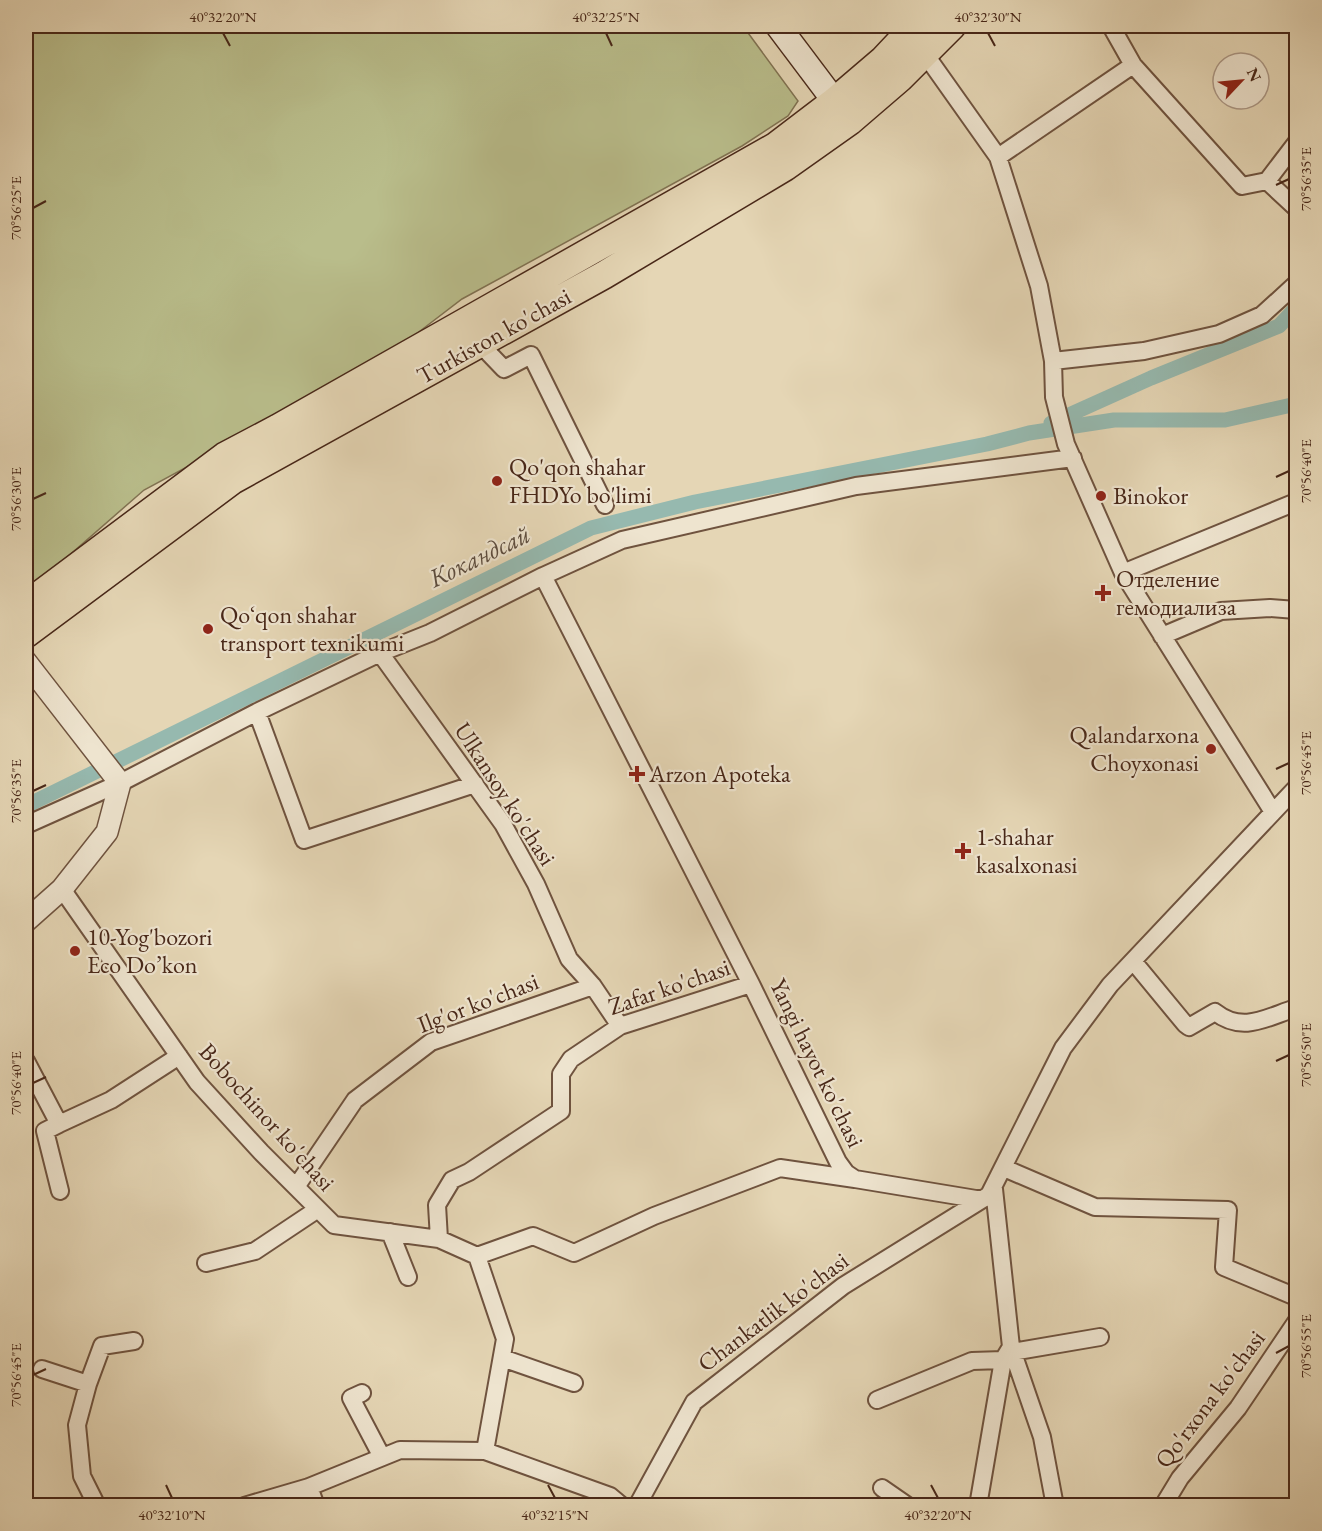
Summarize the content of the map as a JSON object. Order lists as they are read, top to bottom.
{
  "streets": {
    "main road": ["Turkiston ko'chasi"],
    "street": [
      "Ulkansoy ko'chasi",
      "Zafar ko'chasi",
      "Ilg'or ko'chasi",
      "Yangi hayot ko'chasi",
      "Bobochinor ko'chasi",
      "Chankatlik ko'chasi",
      "Qo'rxona ko'chasi"
    ]
  },
  "crossings": [
    ["Ulkansoy ko'chasi", "Zafar ko'chasi"],
    ["Ulkansoy ko'chasi", "Ilg'or ko'chasi"],
    ["Zafar ko'chasi", "Yangi hayot ko'chasi"],
    ["Zafar ko'chasi", "Bobochinor ko'chasi"],
    ["Ilg'or ko'chasi", "Bobochinor ko'chasi"],
    ["Yangi hayot ko'chasi", "Chankatlik ko'chasi"]
  ],
  "water": ["Кокандсай"],
  "places": {
    "other": [
      "Qo'qon shahar FHDYo bo'limi",
      "Binokor",
      "Qoʻqon shahar transport texnikumi",
      "Qalandarxona Choyxonasi",
      "10-Yog'bozori Eco Do’kon"
    ],
    "health": ["Отделение гемодиализа", "Arzon Apoteka", "1-shahar kasalxonasi"]
  },
  "north": "top right",
  "coordinates": [
    "40°32'20\"N",
    "40°32'25\"N",
    "40°32'30\"N",
    "70°56'35\"E",
    "70°56'25\"E",
    "70°56'40\"E",
    "70°56'30\"E",
    "70°56'45\"E",
    "70°56'50\"E",
    "70°56'55\"E",
    "40°32'10\"N",
    "40°32'15\"N"
  ]
}
